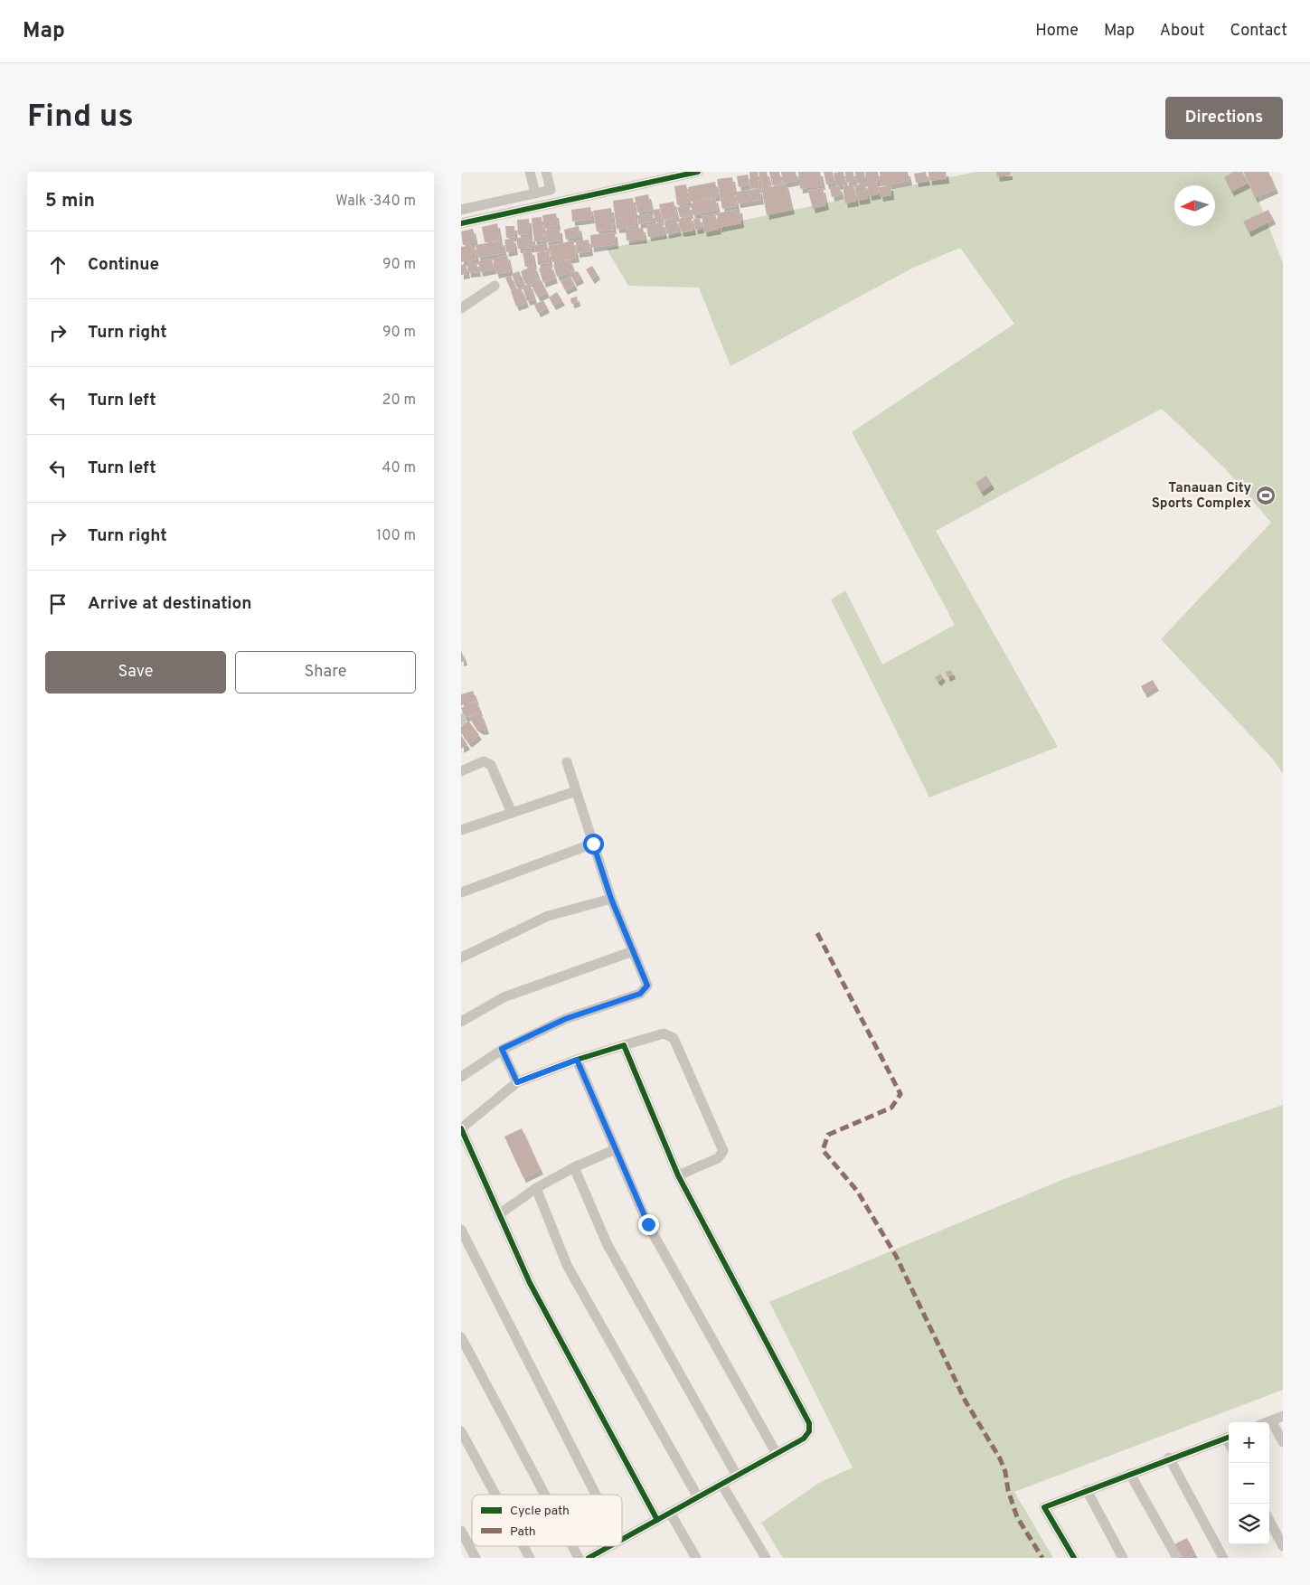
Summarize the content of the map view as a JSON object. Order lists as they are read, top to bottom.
{
  "places": {
    "sports": ["Tanauan City Sports Complex"]
  },
  "legend": ["Cycle path", "Path"],
  "north": "left",
  "page": {
    "header": "Map",
    "nav": [
      "Home",
      "Map",
      "About",
      "Contact"
    ],
    "buttons": [
      "Directions",
      ["Save", "Share"]
    ],
    "title": "Find us",
    "heading": ["5 min", "Walk · 340 m"],
    "list": [
      ["Continue", "90 m"],
      ["Turn right", "90 m"],
      ["Turn left", "20 m"],
      ["Turn left", "40 m"],
      ["Turn right", "100 m"],
      "Arrive at destination"
    ],
    "map_buttons": ["+", "−"]
  }
}
